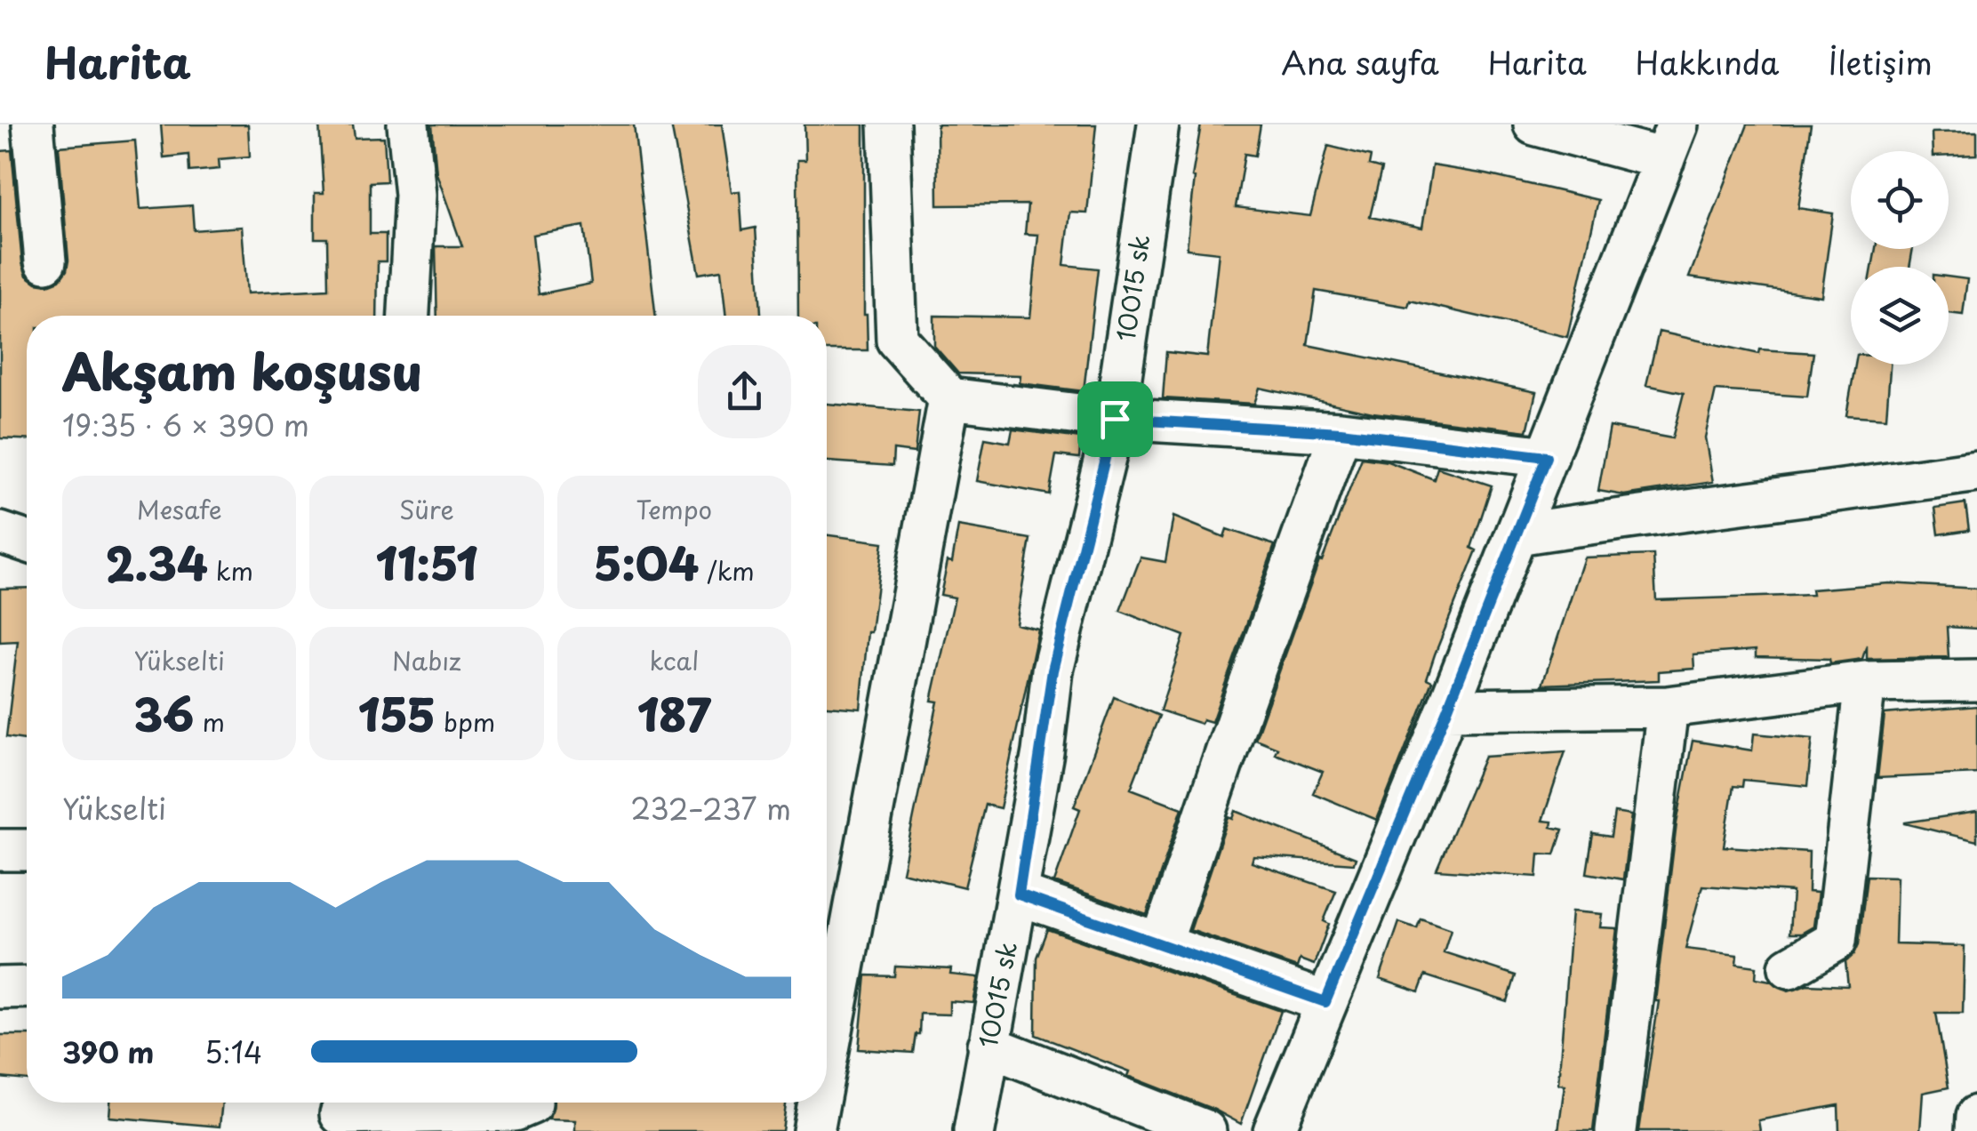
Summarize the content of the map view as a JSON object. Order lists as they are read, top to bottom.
{
  "streets": {
    "street": ["10015 sk"]
  },
  "page": {
    "header": "Harita",
    "nav": [
      "Ana sayfa",
      "Harita",
      "Hakkında",
      "İletişim"
    ],
    "heading": ["Akşam koşusu", "19:35 · 6 × 390 m"],
    "stats": [
      ["Mesafe", "2.34 km"],
      ["Süre", "11:51"],
      ["Tempo", "5:04 /km"],
      ["Yükselti", "36 m"],
      ["Nabız", "155 bpm"],
      ["kcal", "187"]
    ],
    "chart": ["Yükselti", "232–237 m"],
    "list": [
      {
        "name": "390 m",
        "note": "5:14"
      }
    ]
  }
}
